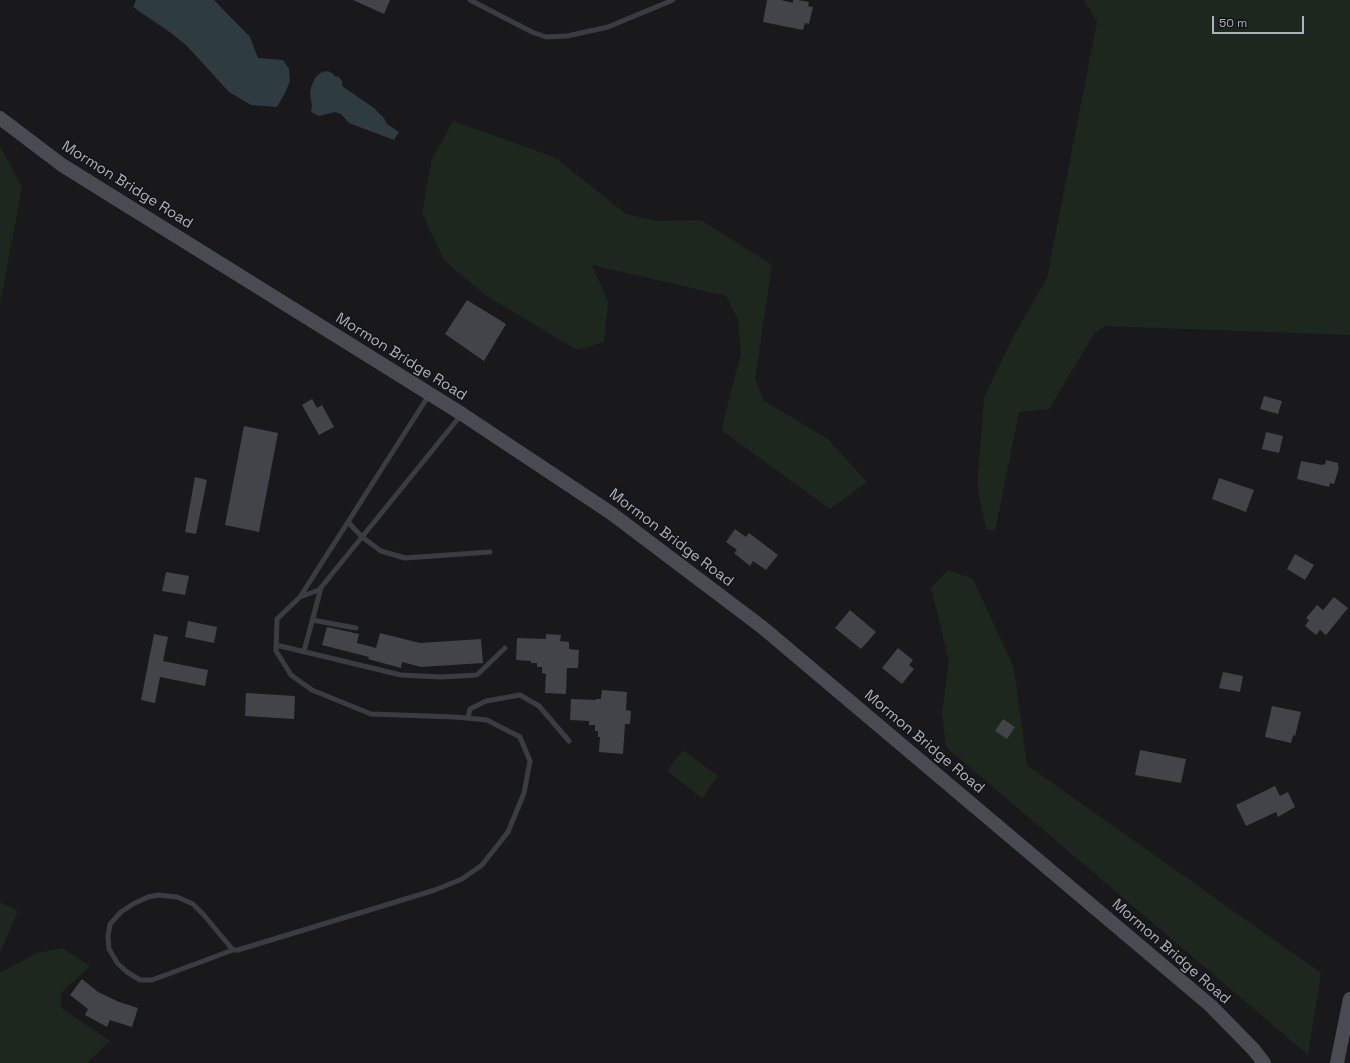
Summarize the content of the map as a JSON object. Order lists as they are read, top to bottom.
{
  "streets": {
    "main road": ["Mormon Bridge Road"]
  },
  "scale_bar": "50 m"
}
